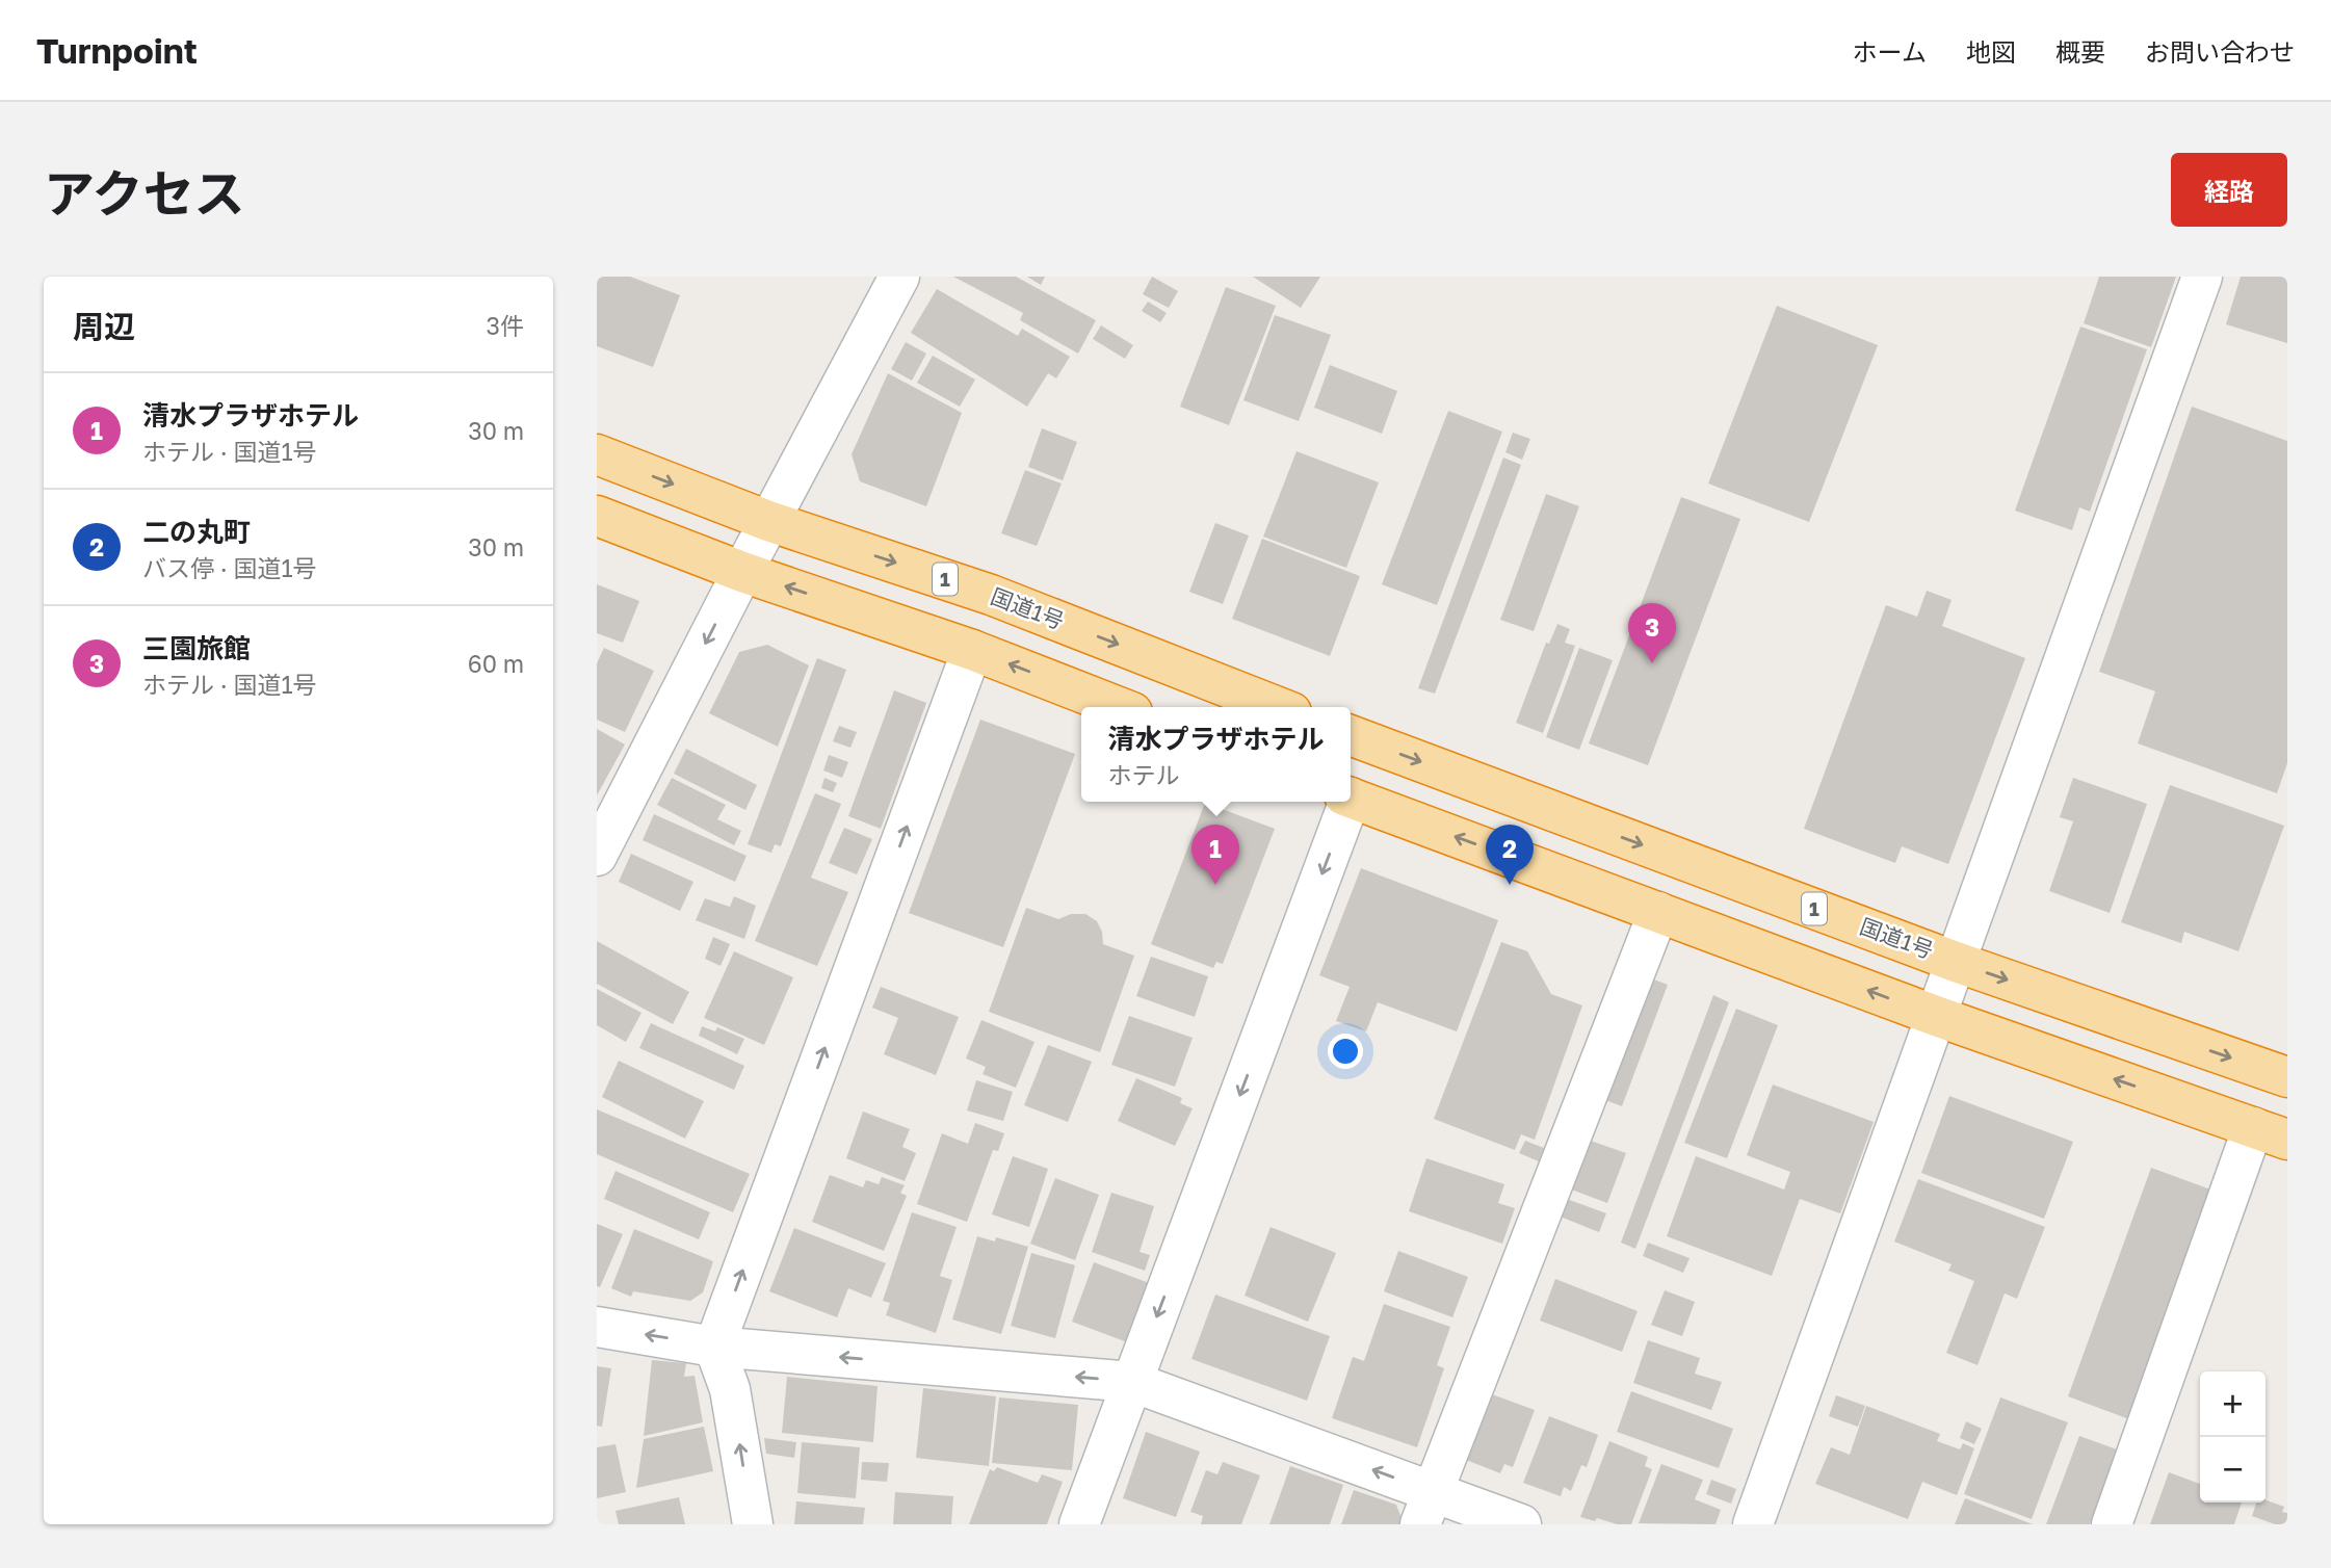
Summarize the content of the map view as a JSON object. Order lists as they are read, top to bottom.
{
  "streets": {
    "highway": ["1", "国道1号"]
  },
  "page": {
    "header": "Turnpoint",
    "nav": [
      "ホーム",
      "地図",
      "概要",
      "お問い合わせ"
    ],
    "title": "アクセス",
    "buttons": "経路",
    "heading": ["周辺", "3件"],
    "list": [
      {
        "mark": "1",
        "name": "清水プラザホテル",
        "note": "ホテル · 国道1号",
        "value": "30 m"
      },
      {
        "mark": "2",
        "name": "二の丸町",
        "note": "バス停 · 国道1号",
        "value": "30 m"
      },
      {
        "mark": "3",
        "name": "三園旅館",
        "note": "ホテル · 国道1号",
        "value": "60 m"
      }
    ],
    "pins": ["3", "1", "2"],
    "popup": ["清水プラザホテル", "ホテル"],
    "map_buttons": ["+", "−"]
  }
}
